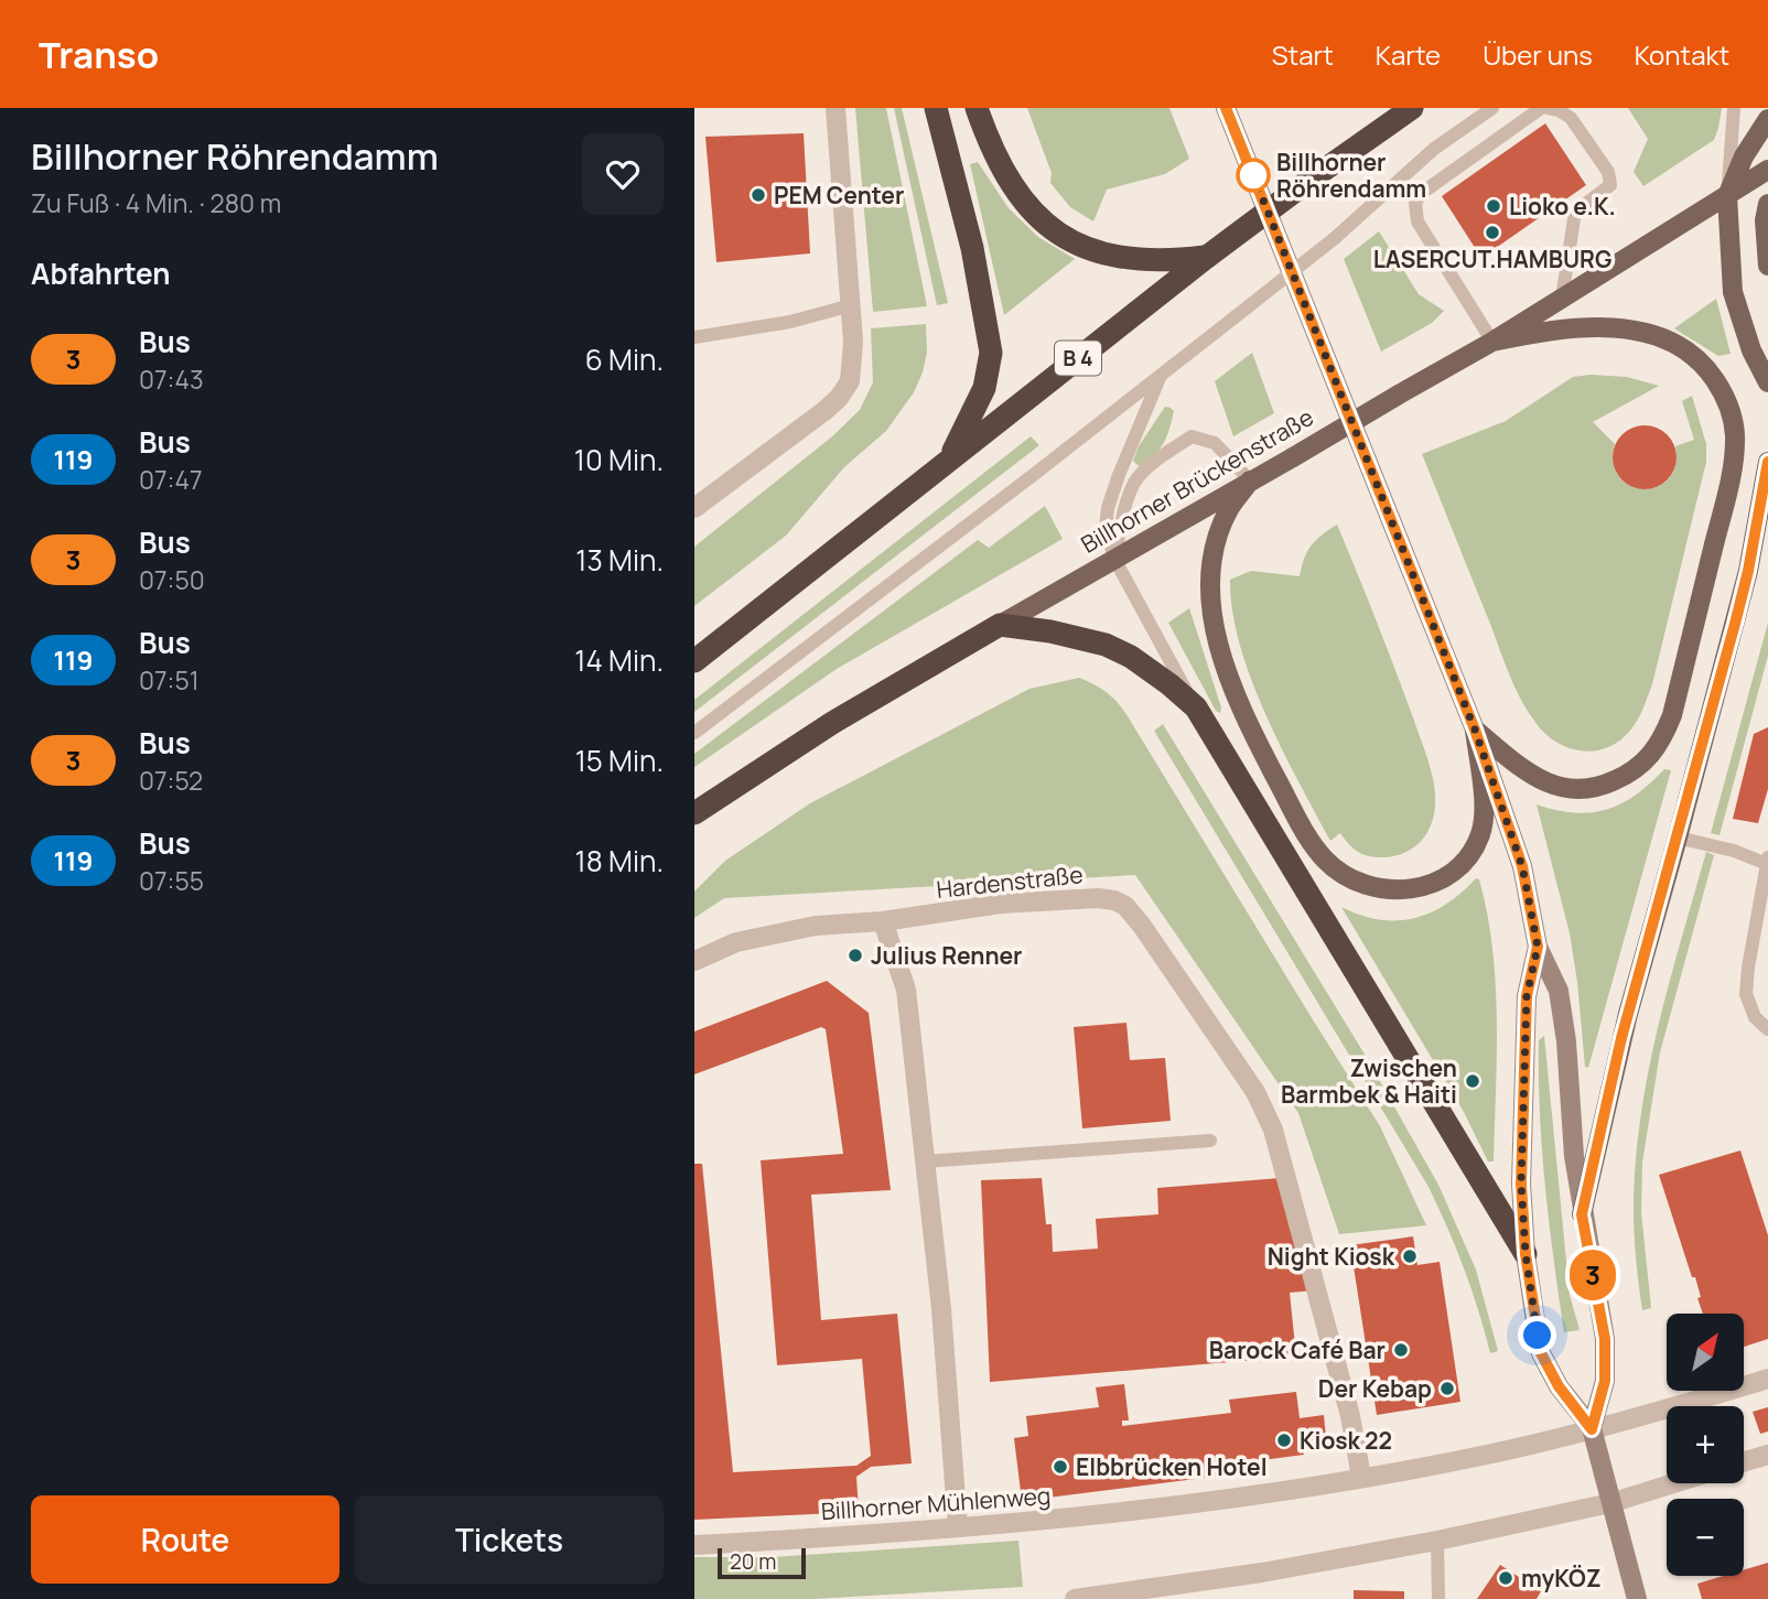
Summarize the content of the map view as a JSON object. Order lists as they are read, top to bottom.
{
  "streets": {
    "highway": ["B 4", "Billhorner Brückenstraße"],
    "street": ["Hardenstraße", "Billhorner Mühlenweg"]
  },
  "crossings": [
    ["Hardenstraße", "Billhorner Mühlenweg"]
  ],
  "places": [
    "Billhorner Röhrendamm",
    "PEM Center",
    "Lioko e.K.",
    "LASERCUT.HAMBURG",
    "Julius Renner",
    "Zwischen Barmbek & Haiti",
    "Night Kiosk",
    "Barock Café Bar",
    "Der Kebap",
    "Kiosk 22",
    "Elbbrücken Hotel",
    "myKÖZ"
  ],
  "lines": ["bus line 3"],
  "scale_bar": "20 m",
  "north": "top right",
  "page": {
    "header": "Transo",
    "nav": [
      "Start",
      "Karte",
      "Über uns",
      "Kontakt"
    ],
    "heading": [
      ["Billhorner Röhrendamm", "Zu Fuß · 4 Min. · 280 m"],
      "Abfahrten"
    ],
    "on_map": "3",
    "list": [
      {
        "mark": "3",
        "name": "Bus",
        "note": "07:43",
        "value": "6 Min."
      },
      {
        "mark": "119",
        "name": "Bus",
        "note": "07:47",
        "value": "10 Min."
      },
      {
        "mark": "3",
        "name": "Bus",
        "note": "07:50",
        "value": "13 Min."
      },
      {
        "mark": "119",
        "name": "Bus",
        "note": "07:51",
        "value": "14 Min."
      },
      {
        "mark": "3",
        "name": "Bus",
        "note": "07:52",
        "value": "15 Min."
      },
      {
        "mark": "119",
        "name": "Bus",
        "note": "07:55",
        "value": "18 Min."
      }
    ],
    "map_buttons": ["+", "−"],
    "buttons": ["Route", "Tickets"],
    "scale": "20 m"
  }
}
